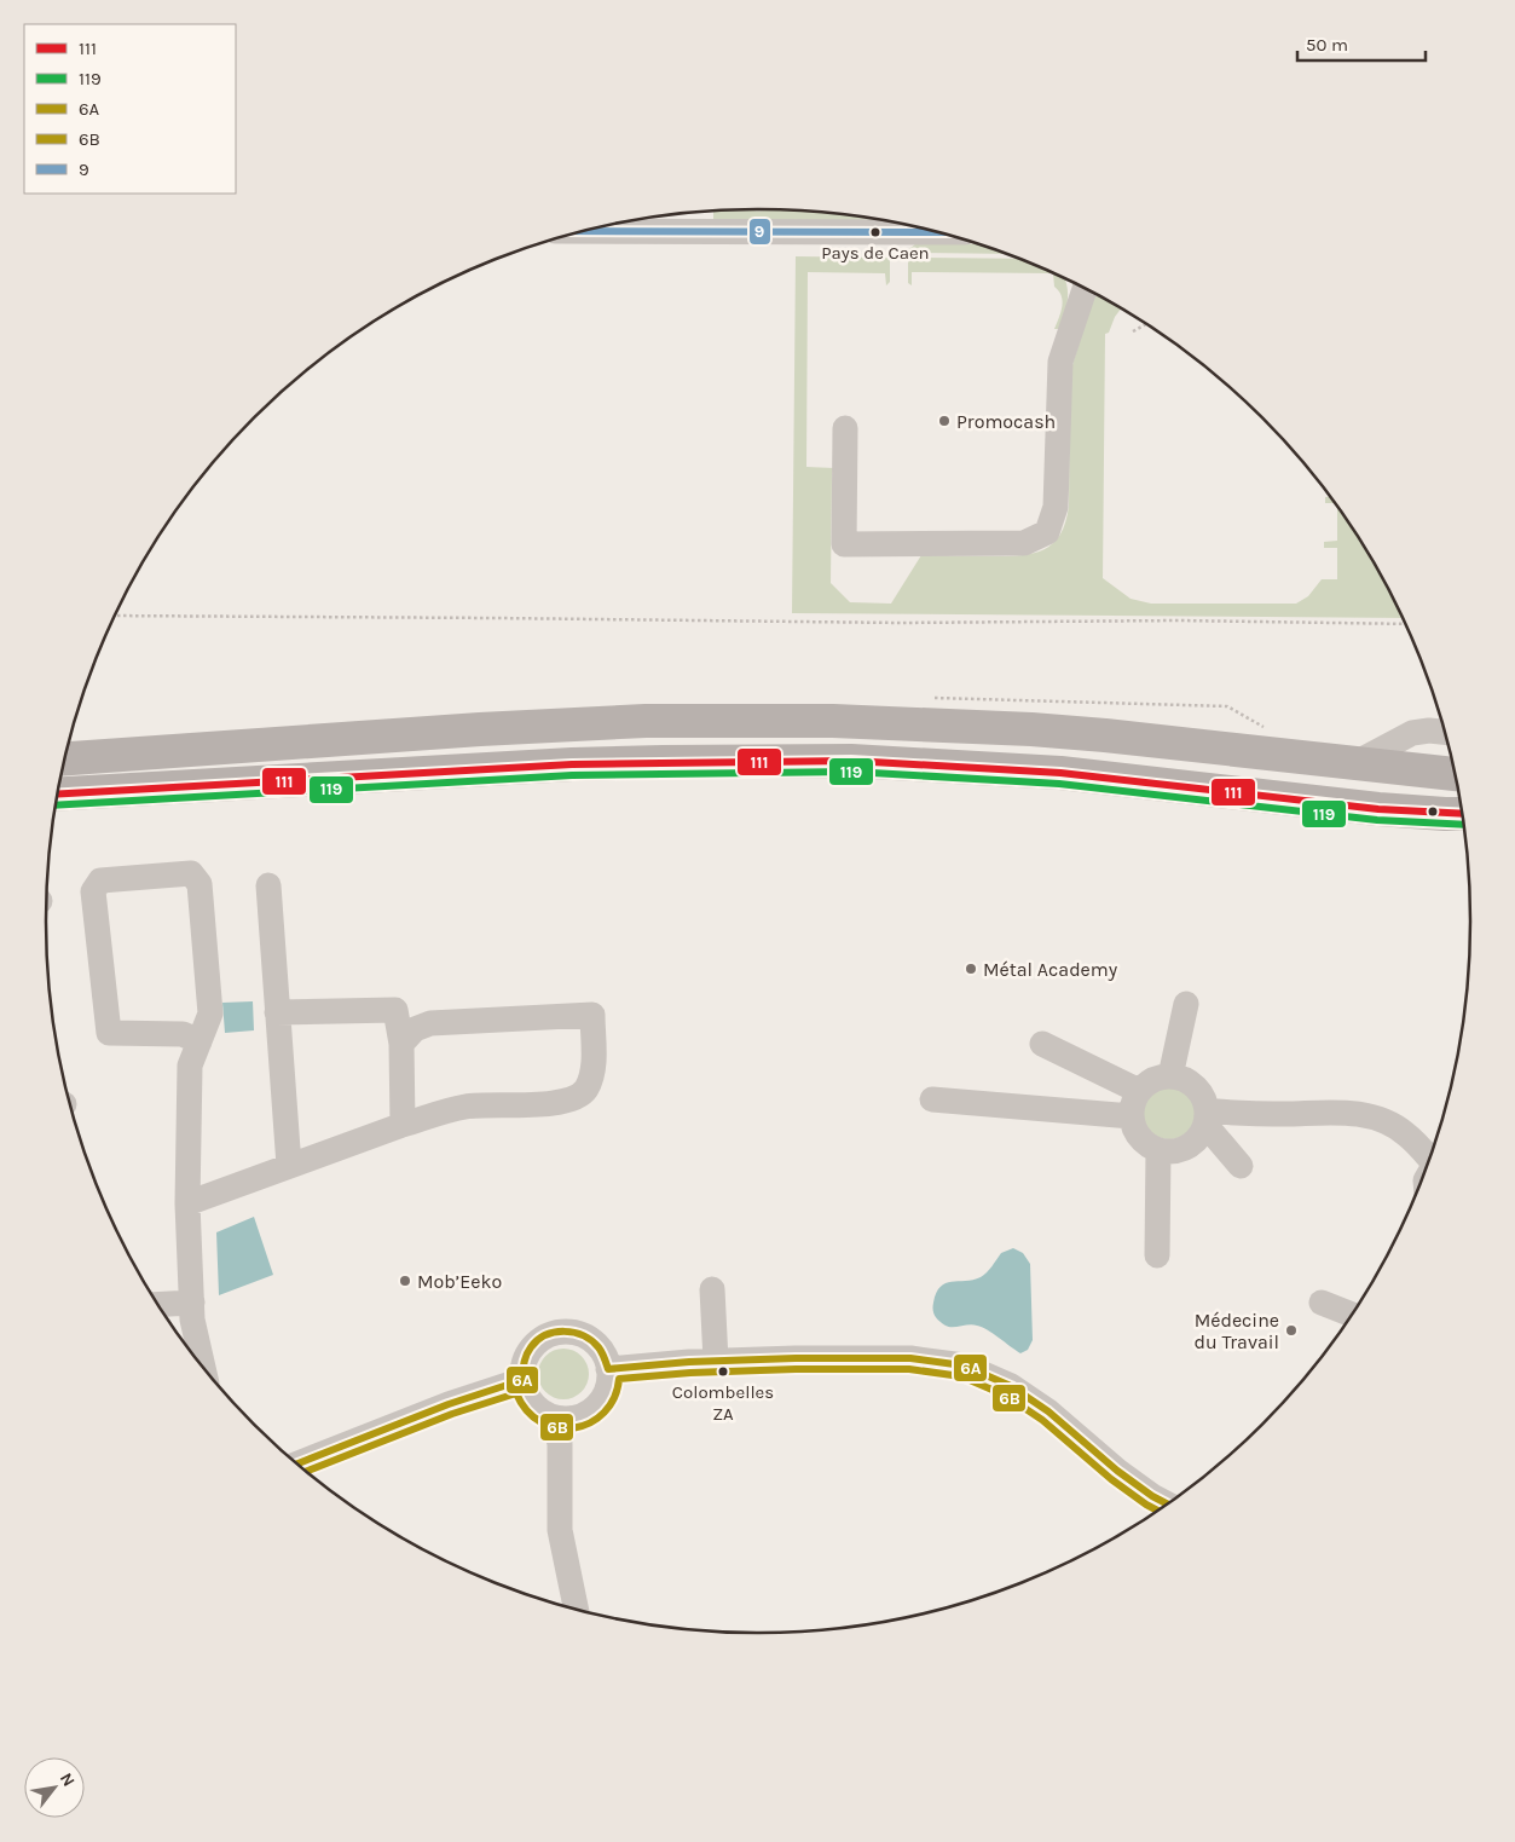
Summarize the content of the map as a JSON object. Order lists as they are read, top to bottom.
{
  "places": [
    "Pays de Caen",
    "Promocash",
    "Métal Academy",
    "Mob’Eeko",
    "Médecine du Travail",
    "Colombelles ZA"
  ],
  "lines": [
    "transit line 9",
    "transit line 111",
    "transit line 119",
    "transit line 6A",
    "transit line 6B"
  ],
  "legend": [
    "111",
    "119",
    "6A",
    "6B",
    "9"
  ],
  "scale_bar": "50 m",
  "north": "top right"
}
